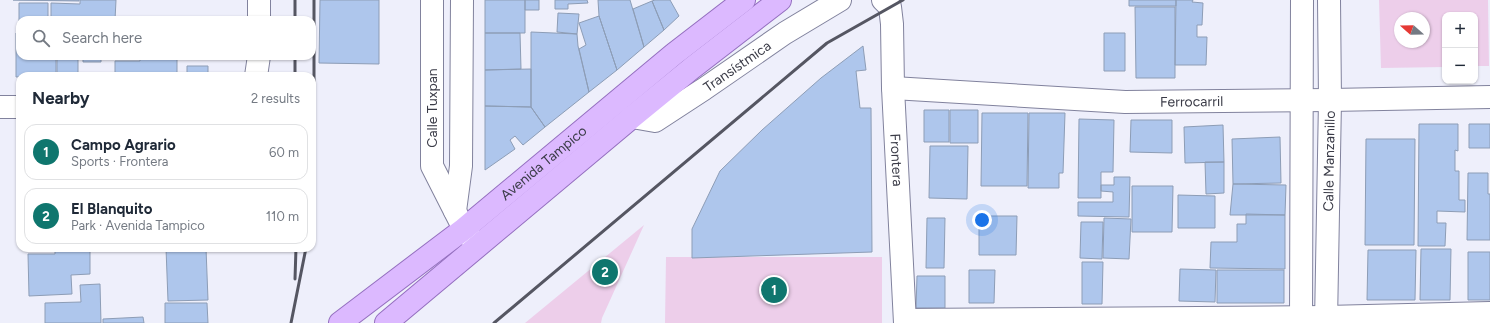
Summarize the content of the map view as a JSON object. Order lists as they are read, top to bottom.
{
  "streets": {
    "main road": ["Avenida Tampico"],
    "street": [
      "Transístmica",
      "Ferrocarril",
      "Calle Tuxpan",
      "Frontera",
      "Calle Manzanillo"
    ]
  },
  "crossings": [
    ["Transístmica", "Avenida Tampico"],
    ["Ferrocarril", "Frontera"],
    ["Ferrocarril", "Calle Manzanillo"],
    ["Calle Tuxpan", "Avenida Tampico"]
  ],
  "north": "left",
  "page": {
    "map_buttons": ["+", "−"],
    "search": "Search here",
    "heading": ["Nearby", "2 results"],
    "list": [
      {
        "mark": "1",
        "name": "Campo Agrario",
        "note": "Sports · Frontera",
        "value": "60 m"
      },
      {
        "mark": "2",
        "name": "El Blanquito",
        "note": "Park · Avenida Tampico",
        "value": "110 m"
      }
    ],
    "pins": ["2", "1"]
  }
}
